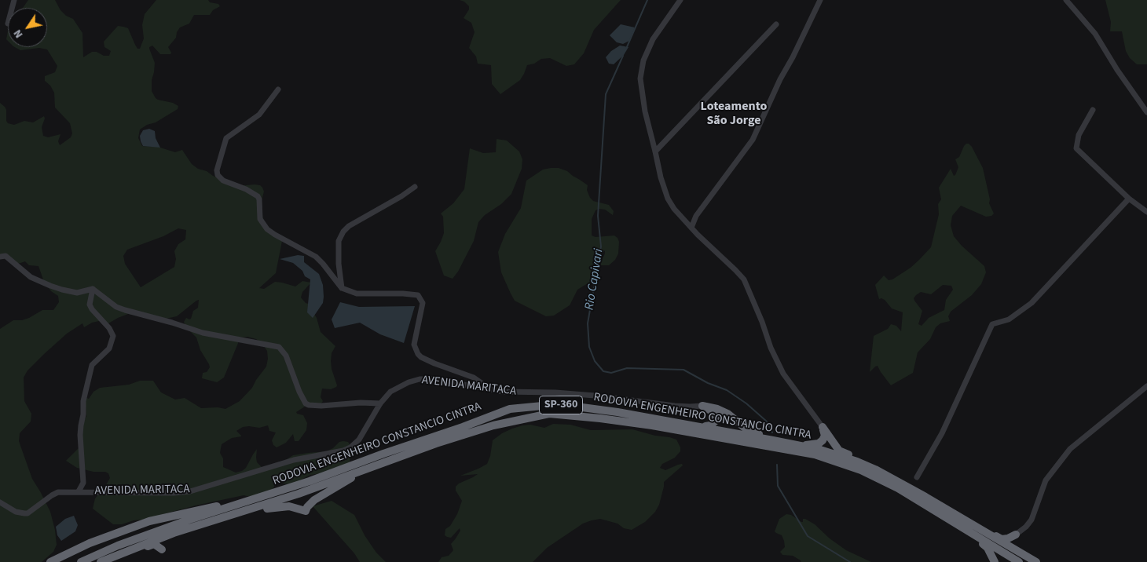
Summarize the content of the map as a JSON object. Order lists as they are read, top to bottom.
{
  "streets": {
    "highway": ["SP-360", "RODOVIA ENGENHEIRO CONSTANCIO CINTRA"],
    "street": ["AVENIDA MARITACA"]
  },
  "districts": ["Loteamento São Jorge"],
  "water": ["Rio Capivari"],
  "north": "bottom left"
}
